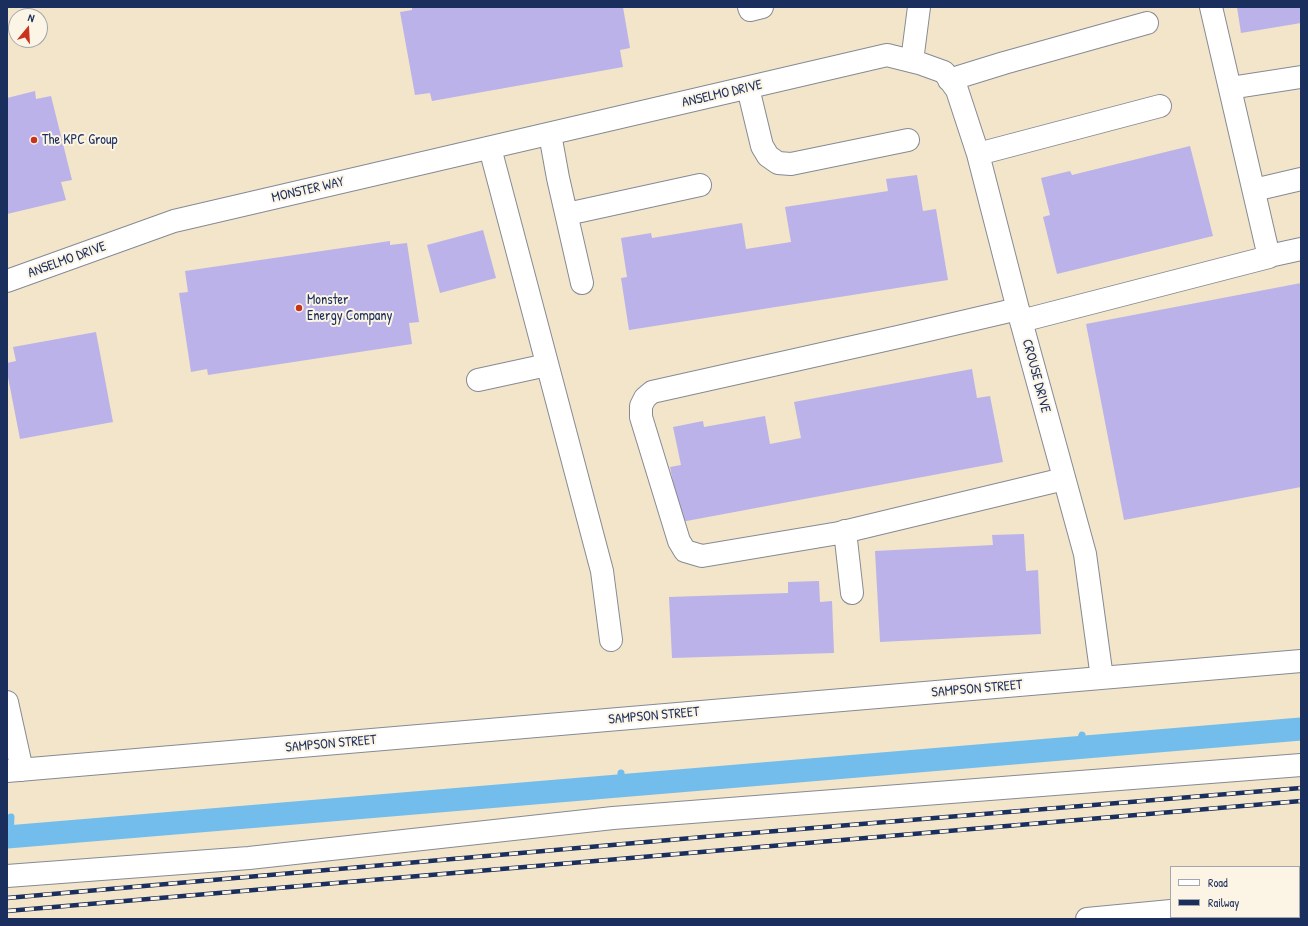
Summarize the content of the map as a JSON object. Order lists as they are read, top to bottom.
{
  "streets": {
    "street": [
      "ANSELMO DRIVE",
      "MONSTER WAY",
      "CROUSE DRIVE",
      "SAMPSON STREET"
    ]
  },
  "crossings": [
    ["ANSELMO DRIVE", "MONSTER WAY"],
    ["ANSELMO DRIVE", "CROUSE DRIVE"],
    ["CROUSE DRIVE", "SAMPSON STREET"]
  ],
  "places": ["The KPC Group", "Monster Energy Company"],
  "legend": ["Road", "Railway"],
  "north": "top"
}
